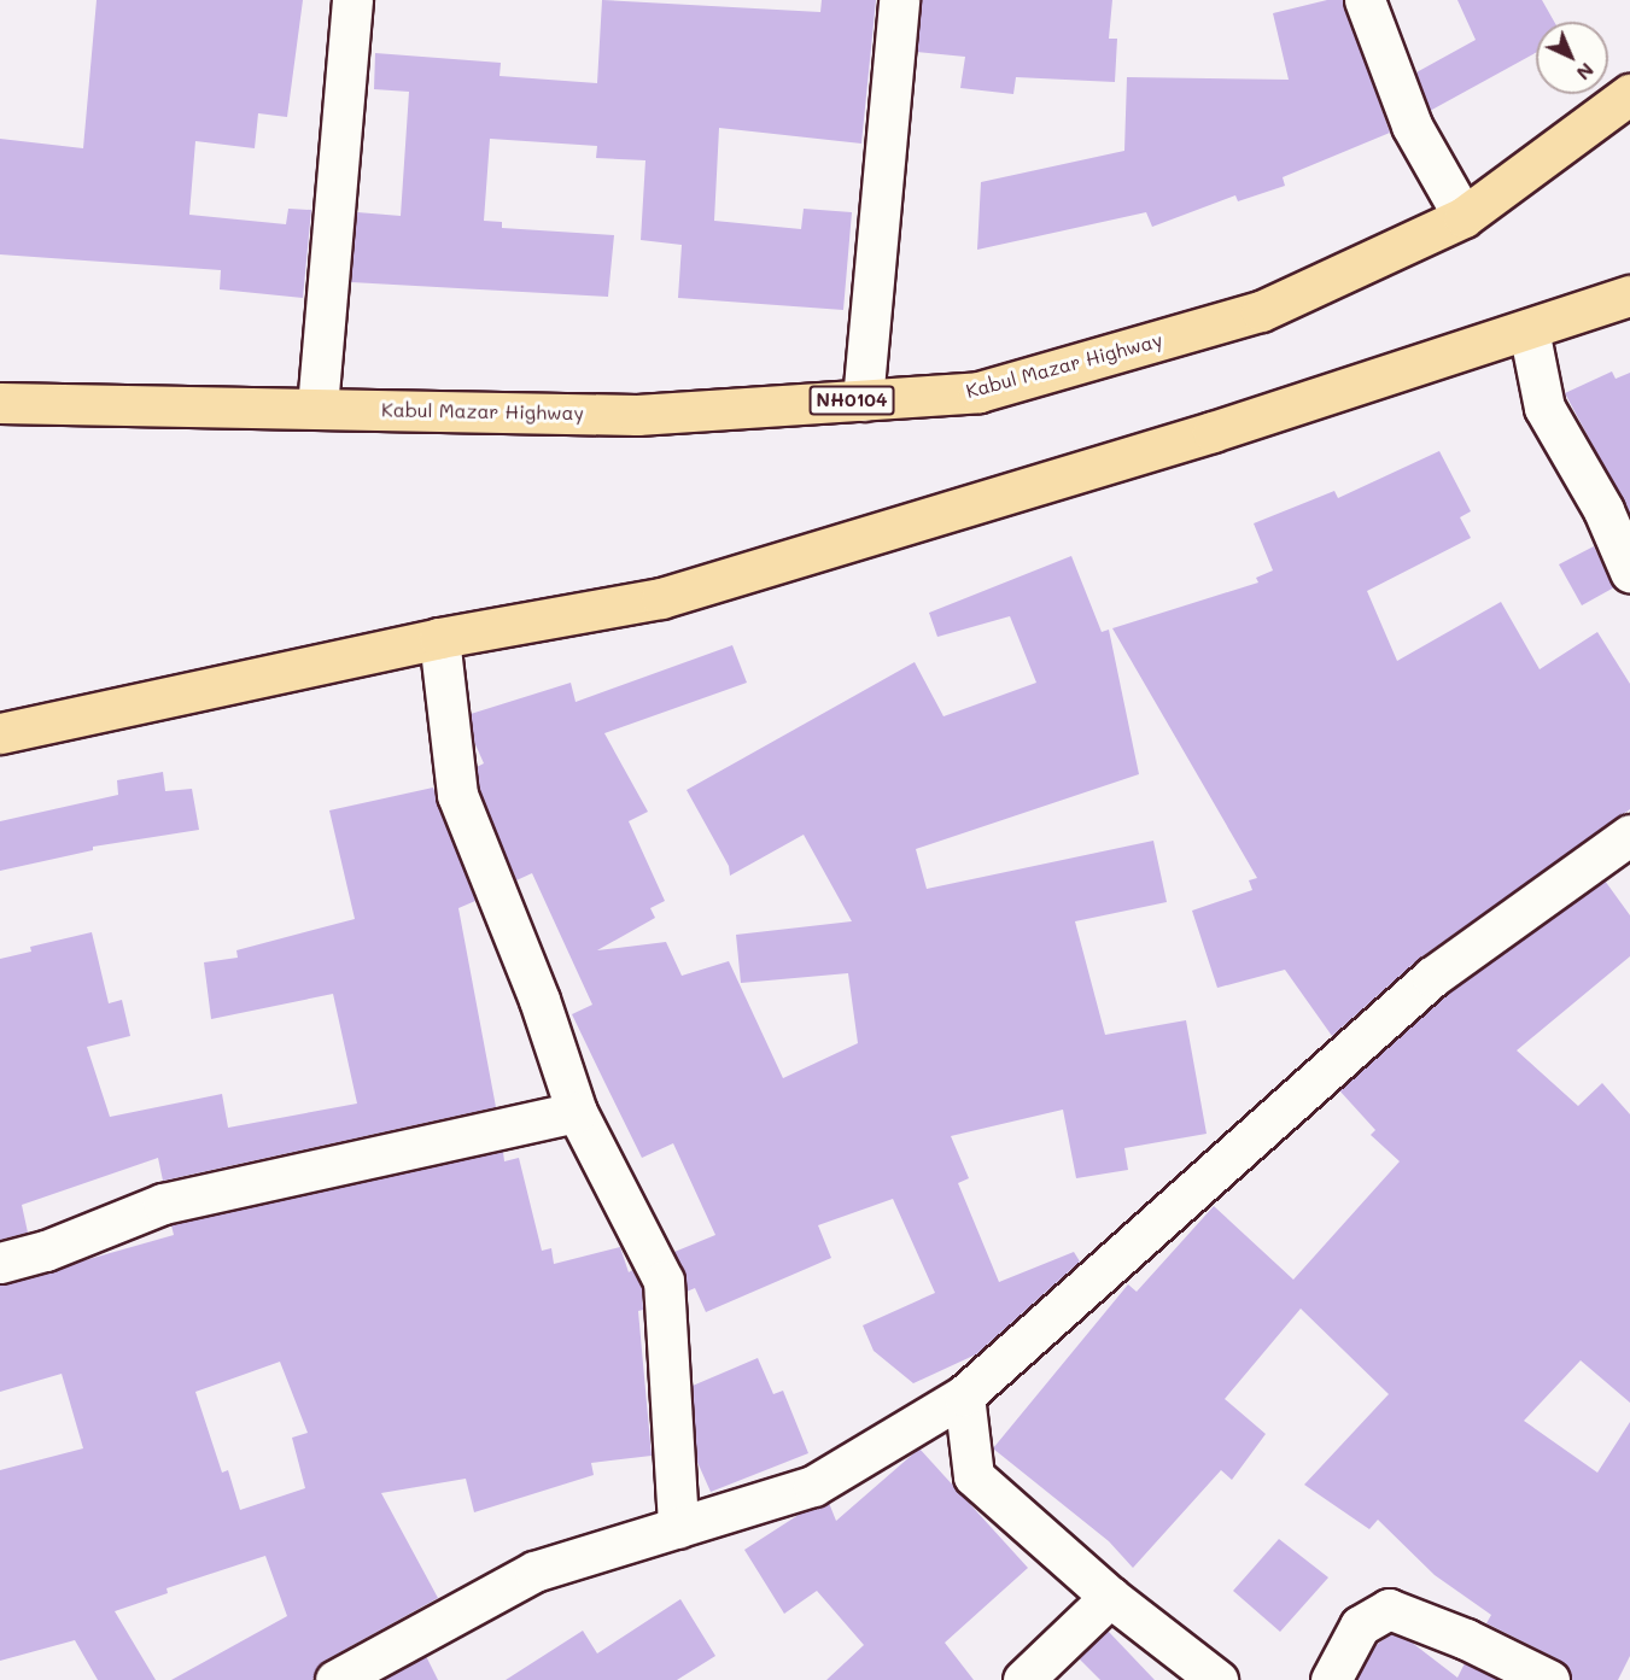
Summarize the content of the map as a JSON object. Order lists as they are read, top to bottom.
{
  "streets": {
    "highway": ["Kabul Mazar Highway", "NH0104"]
  },
  "north": "bottom right"
}
